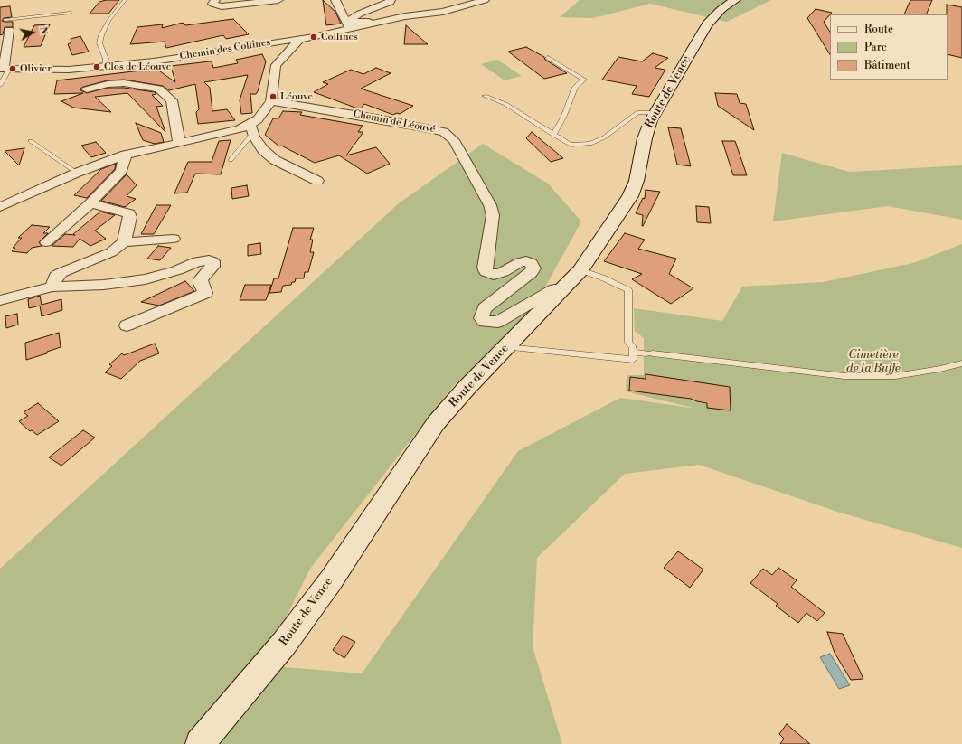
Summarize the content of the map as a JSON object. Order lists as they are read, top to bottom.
{
  "streets": {
    "main road": ["Route de Vence"],
    "street": ["Chemin des Collines", "Chemin de Léouvé"]
  },
  "crossings": [
    ["Route de Vence", "Chemin de Léouvé"]
  ],
  "parks": ["Cimetière de la Buffe"],
  "places": [
    "Collines",
    "Clos de Léouve",
    "Olivier",
    "Léouve"
  ],
  "legend": ["Route", "Parc", "Bâtiment"],
  "north": "right"
}
